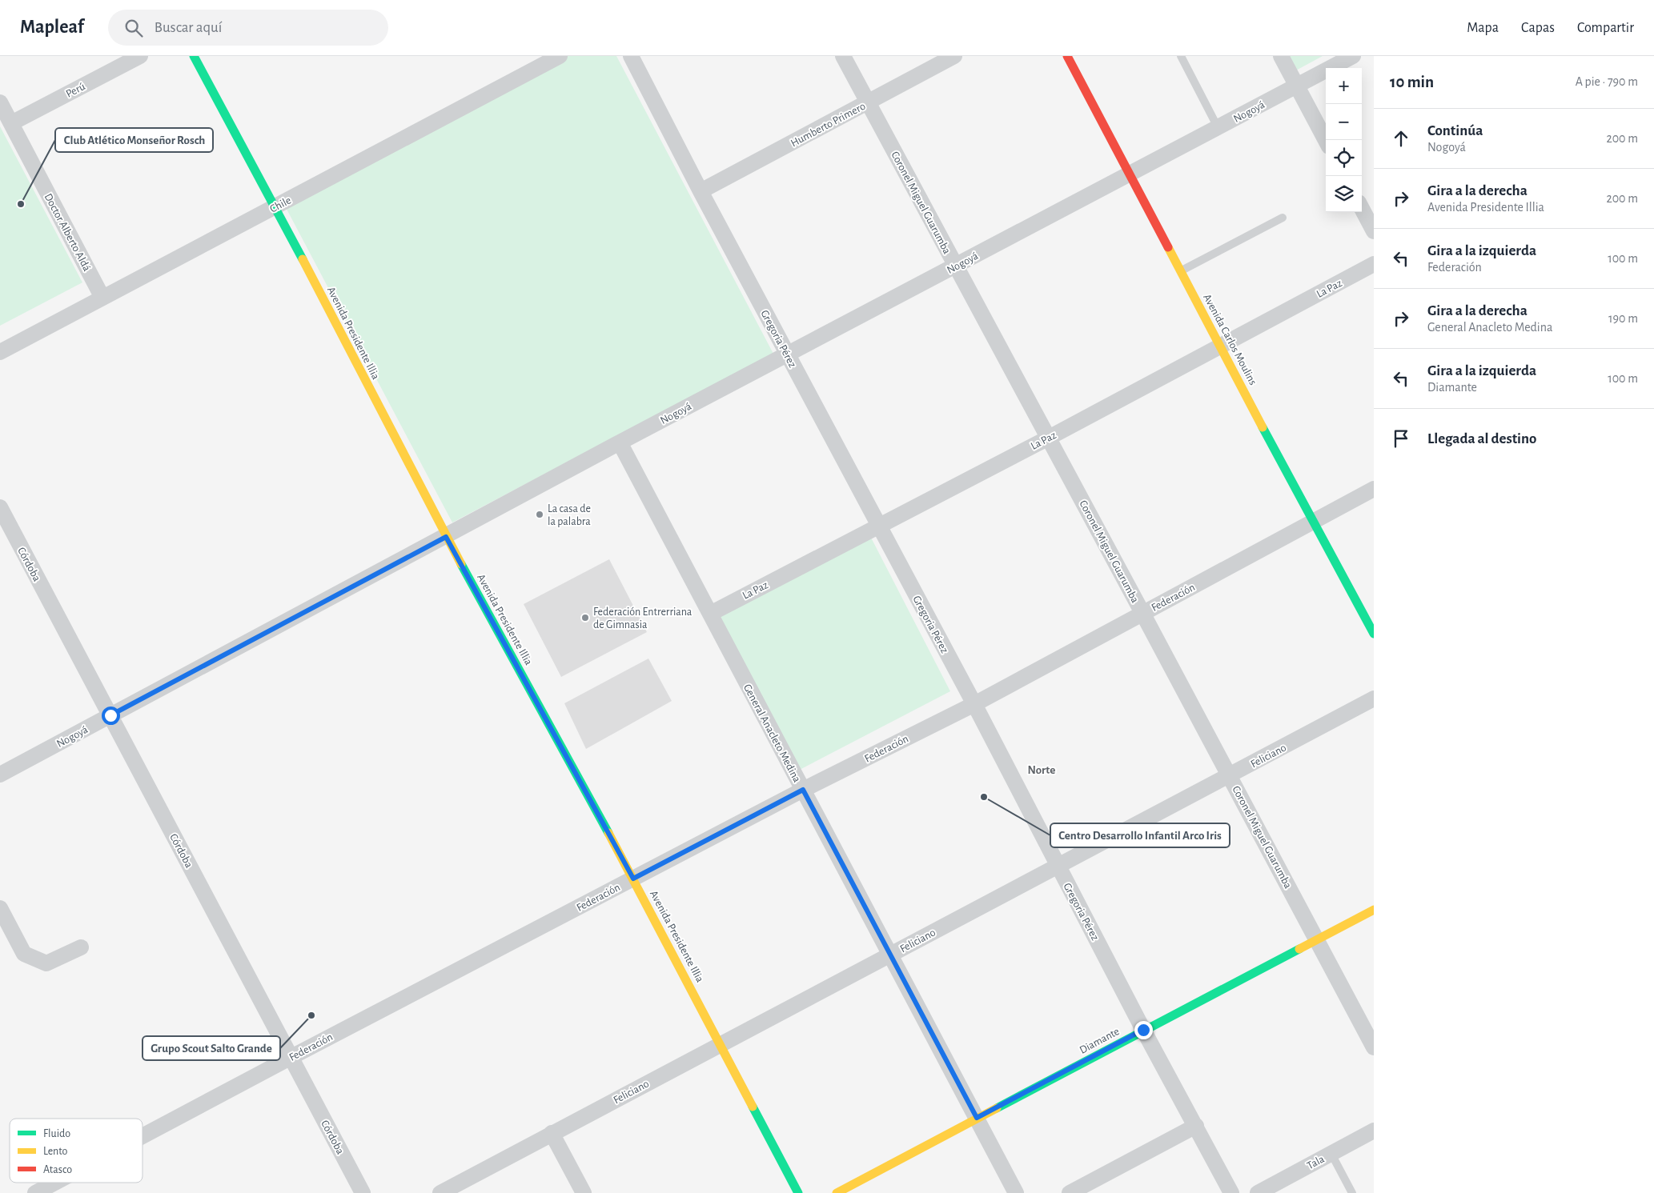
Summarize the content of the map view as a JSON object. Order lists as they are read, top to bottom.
{
  "streets": {
    "main road": ["Avenida Presidente Illia", "Avenida Carlos Moulins", "Diamante"],
    "street": [
      "Perú",
      "Nogoyá",
      "Humberto Primero",
      "Coronel Miguel Guarumba",
      "Chile",
      "Doctor Alberto Aldá",
      "La Paz",
      "Gregoria Pérez",
      "Córdoba",
      "Federación",
      "General Anacleto Medina",
      "Feliciano",
      "Tala"
    ]
  },
  "crossings": [
    ["Perú", "Doctor Alberto Aldá"],
    ["Nogoyá", "Coronel Miguel Guarumba"],
    ["Nogoyá", "Avenida Presidente Illia"],
    ["Nogoyá", "Gregoria Pérez"],
    ["Nogoyá", "Avenida Carlos Moulins"],
    ["Nogoyá", "Córdoba"],
    ["Nogoyá", "General Anacleto Medina"],
    ["Humberto Primero", "Coronel Miguel Guarumba"],
    ["Humberto Primero", "Gregoria Pérez"],
    ["Coronel Miguel Guarumba", "La Paz"],
    ["Coronel Miguel Guarumba", "Federación"],
    ["Coronel Miguel Guarumba", "Feliciano"],
    ["Coronel Miguel Guarumba", "Diamante"],
    ["Chile", "Doctor Alberto Aldá"],
    ["Chile", "Avenida Presidente Illia"],
    ["La Paz", "Gregoria Pérez"],
    ["La Paz", "Avenida Carlos Moulins"],
    ["La Paz", "General Anacleto Medina"],
    ["Avenida Presidente Illia", "Federación"],
    ["Avenida Presidente Illia", "Feliciano"],
    ["Gregoria Pérez", "Federación"],
    ["Gregoria Pérez", "Feliciano"],
    ["Gregoria Pérez", "Diamante"],
    ["Avenida Carlos Moulins", "Federación"],
    ["Córdoba", "Federación"],
    ["Federación", "General Anacleto Medina"],
    ["General Anacleto Medina", "Feliciano"],
    ["General Anacleto Medina", "Diamante"]
  ],
  "districts": ["Norte"],
  "places": [
    "Club Atlético Monseñor Rosch",
    "La casa de la palabra",
    "Federación Entrerriana de Gimnasia",
    "Centro Desarrollo Infantil Arco Iris",
    "Grupo Scout Salto Grande"
  ],
  "legend": ["Fluido", "Lento", "Atasco"],
  "page": {
    "header": "Mapleaf",
    "search": "Buscar aquí",
    "nav": ["Mapa", "Capas", "Compartir"],
    "heading": ["10 min", "A pie · 790 m"],
    "map_buttons": ["+", "−"],
    "list": [
      ["Continúa", "Nogoyá", "200 m"],
      ["Gira a la derecha", "Avenida Presidente Illia", "200 m"],
      ["Gira a la izquierda", "Federación", "100 m"],
      ["Gira a la derecha", "General Anacleto Medina", "190 m"],
      ["Gira a la izquierda", "Diamante", "100 m"],
      "Llegada al destino"
    ]
  }
}
